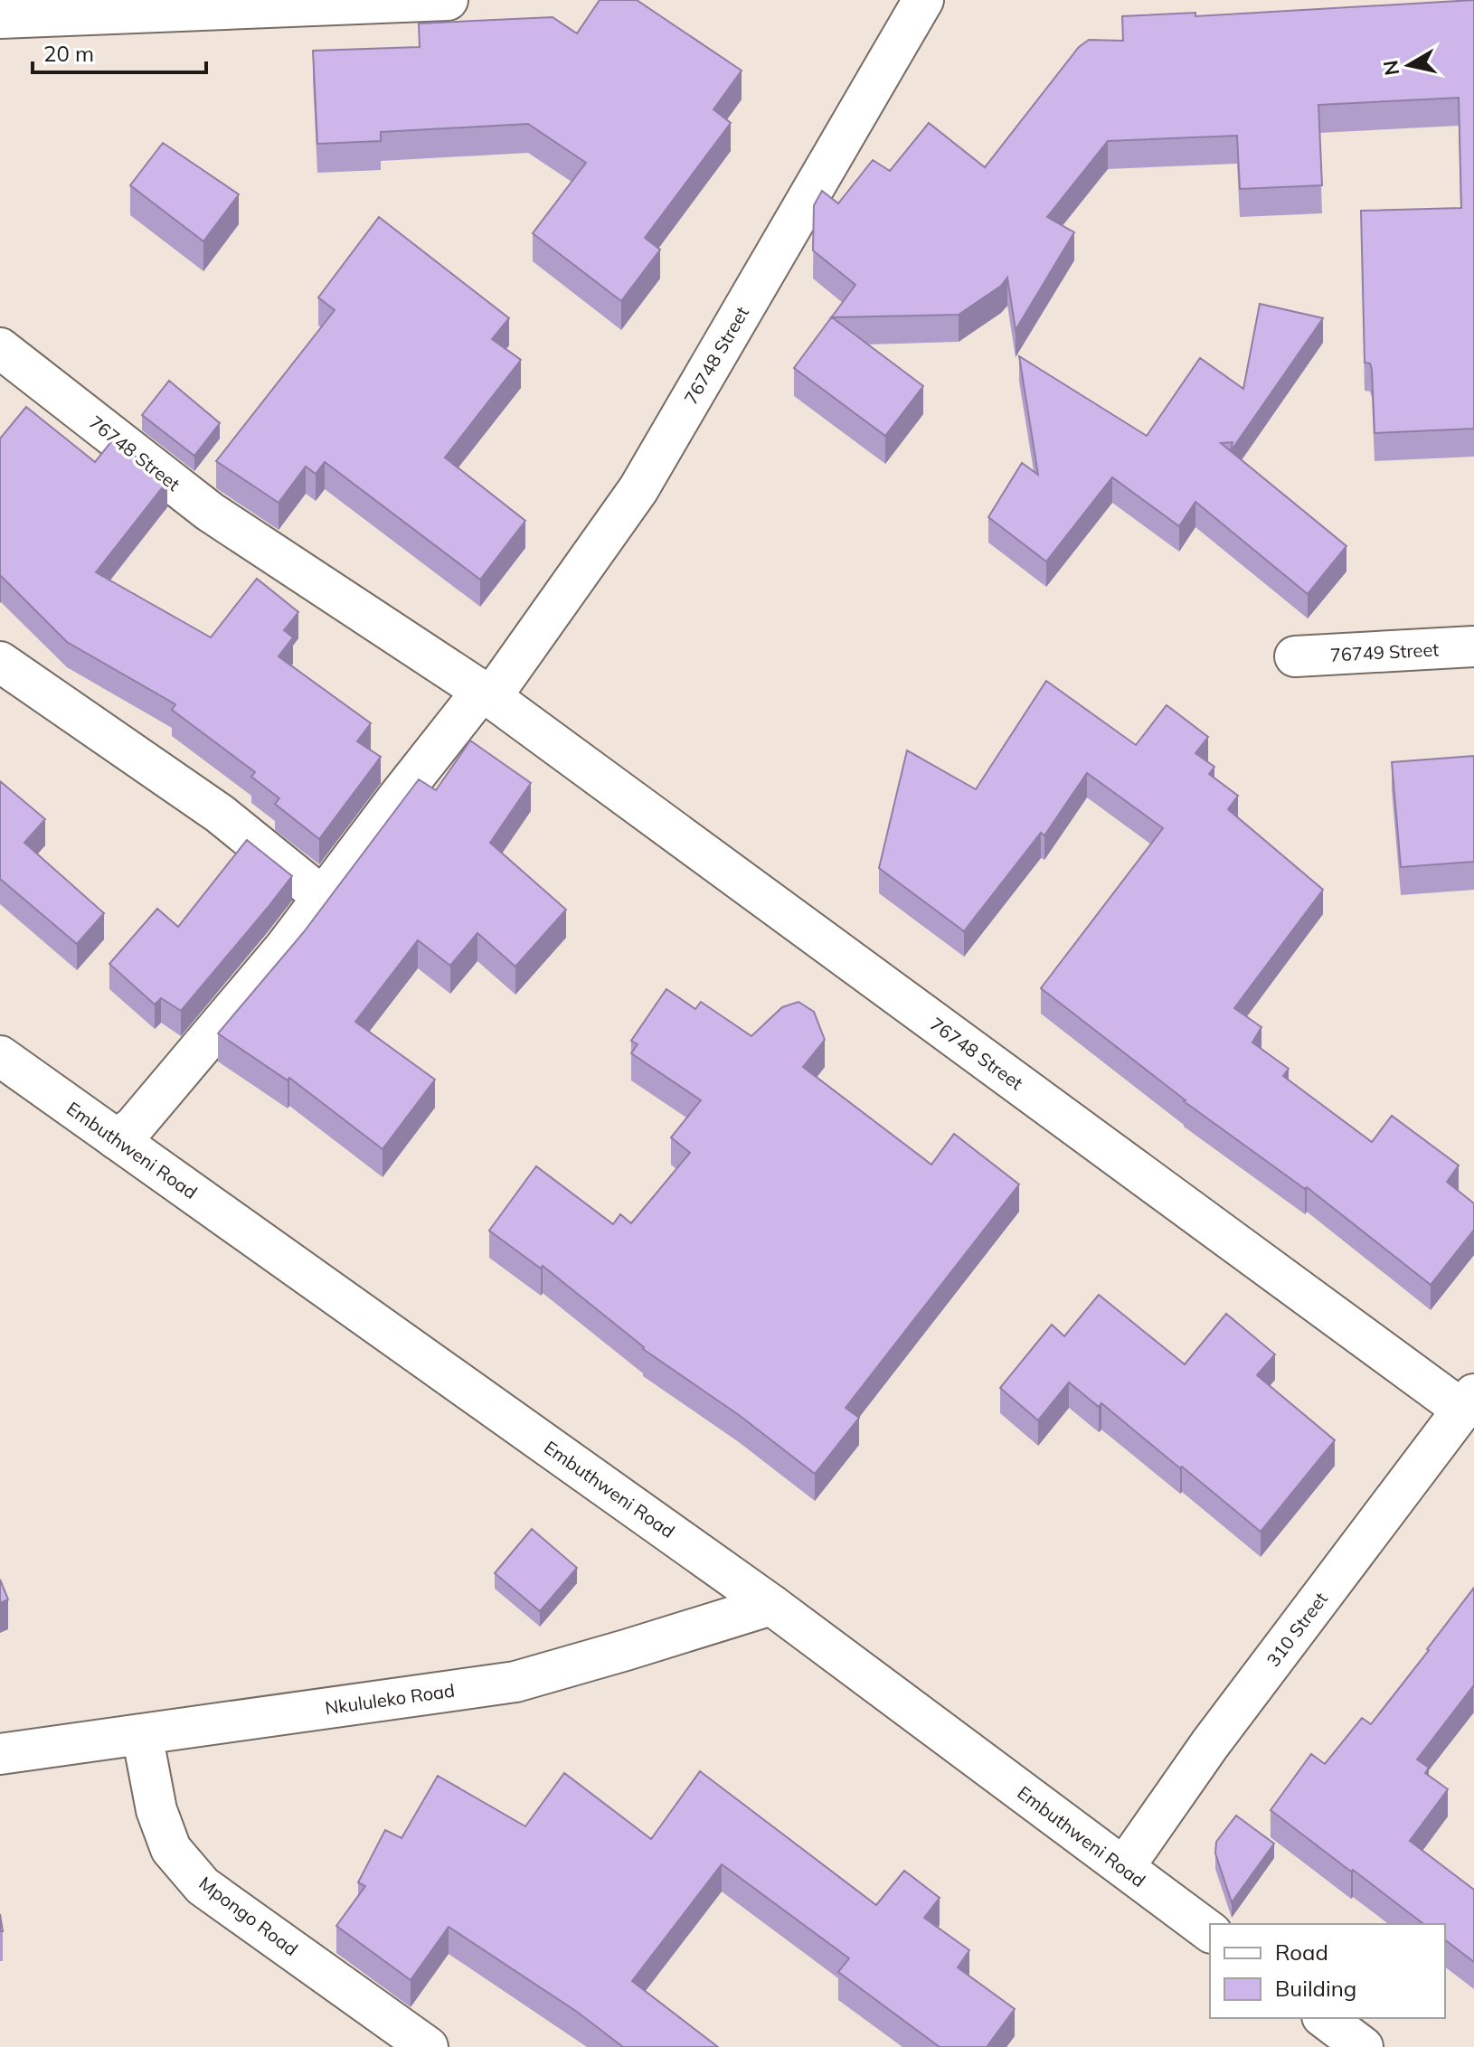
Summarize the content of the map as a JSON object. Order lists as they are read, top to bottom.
{
  "streets": {
    "street": [
      "76748 Street",
      "76749 Street",
      "Embuthweni Road",
      "310 Street",
      "Nkululeko Road",
      "Mpongo Road"
    ]
  },
  "crossings": [
    ["76748 Street", "310 Street"],
    ["Embuthweni Road", "310 Street"],
    ["Embuthweni Road", "Nkululeko Road"],
    ["Nkululeko Road", "Mpongo Road"]
  ],
  "legend": ["Road", "Building"],
  "scale_bar": "20 m",
  "north": "left"
}
